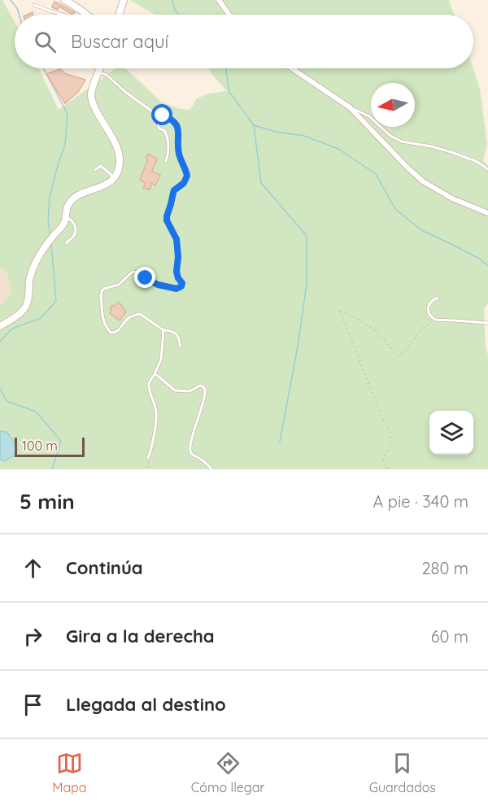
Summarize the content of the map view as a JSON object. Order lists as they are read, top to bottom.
{
  "scale_bar": "100 m",
  "north": "left",
  "page": {
    "search": "Buscar aquí",
    "scale": "100 m",
    "heading": ["5 min", "A pie · 340 m"],
    "list": [
      ["Continúa", "280 m"],
      ["Gira a la derecha", "60 m"],
      "Llegada al destino"
    ],
    "nav": ["Mapa", "Cómo llegar", "Guardados"]
  }
}
